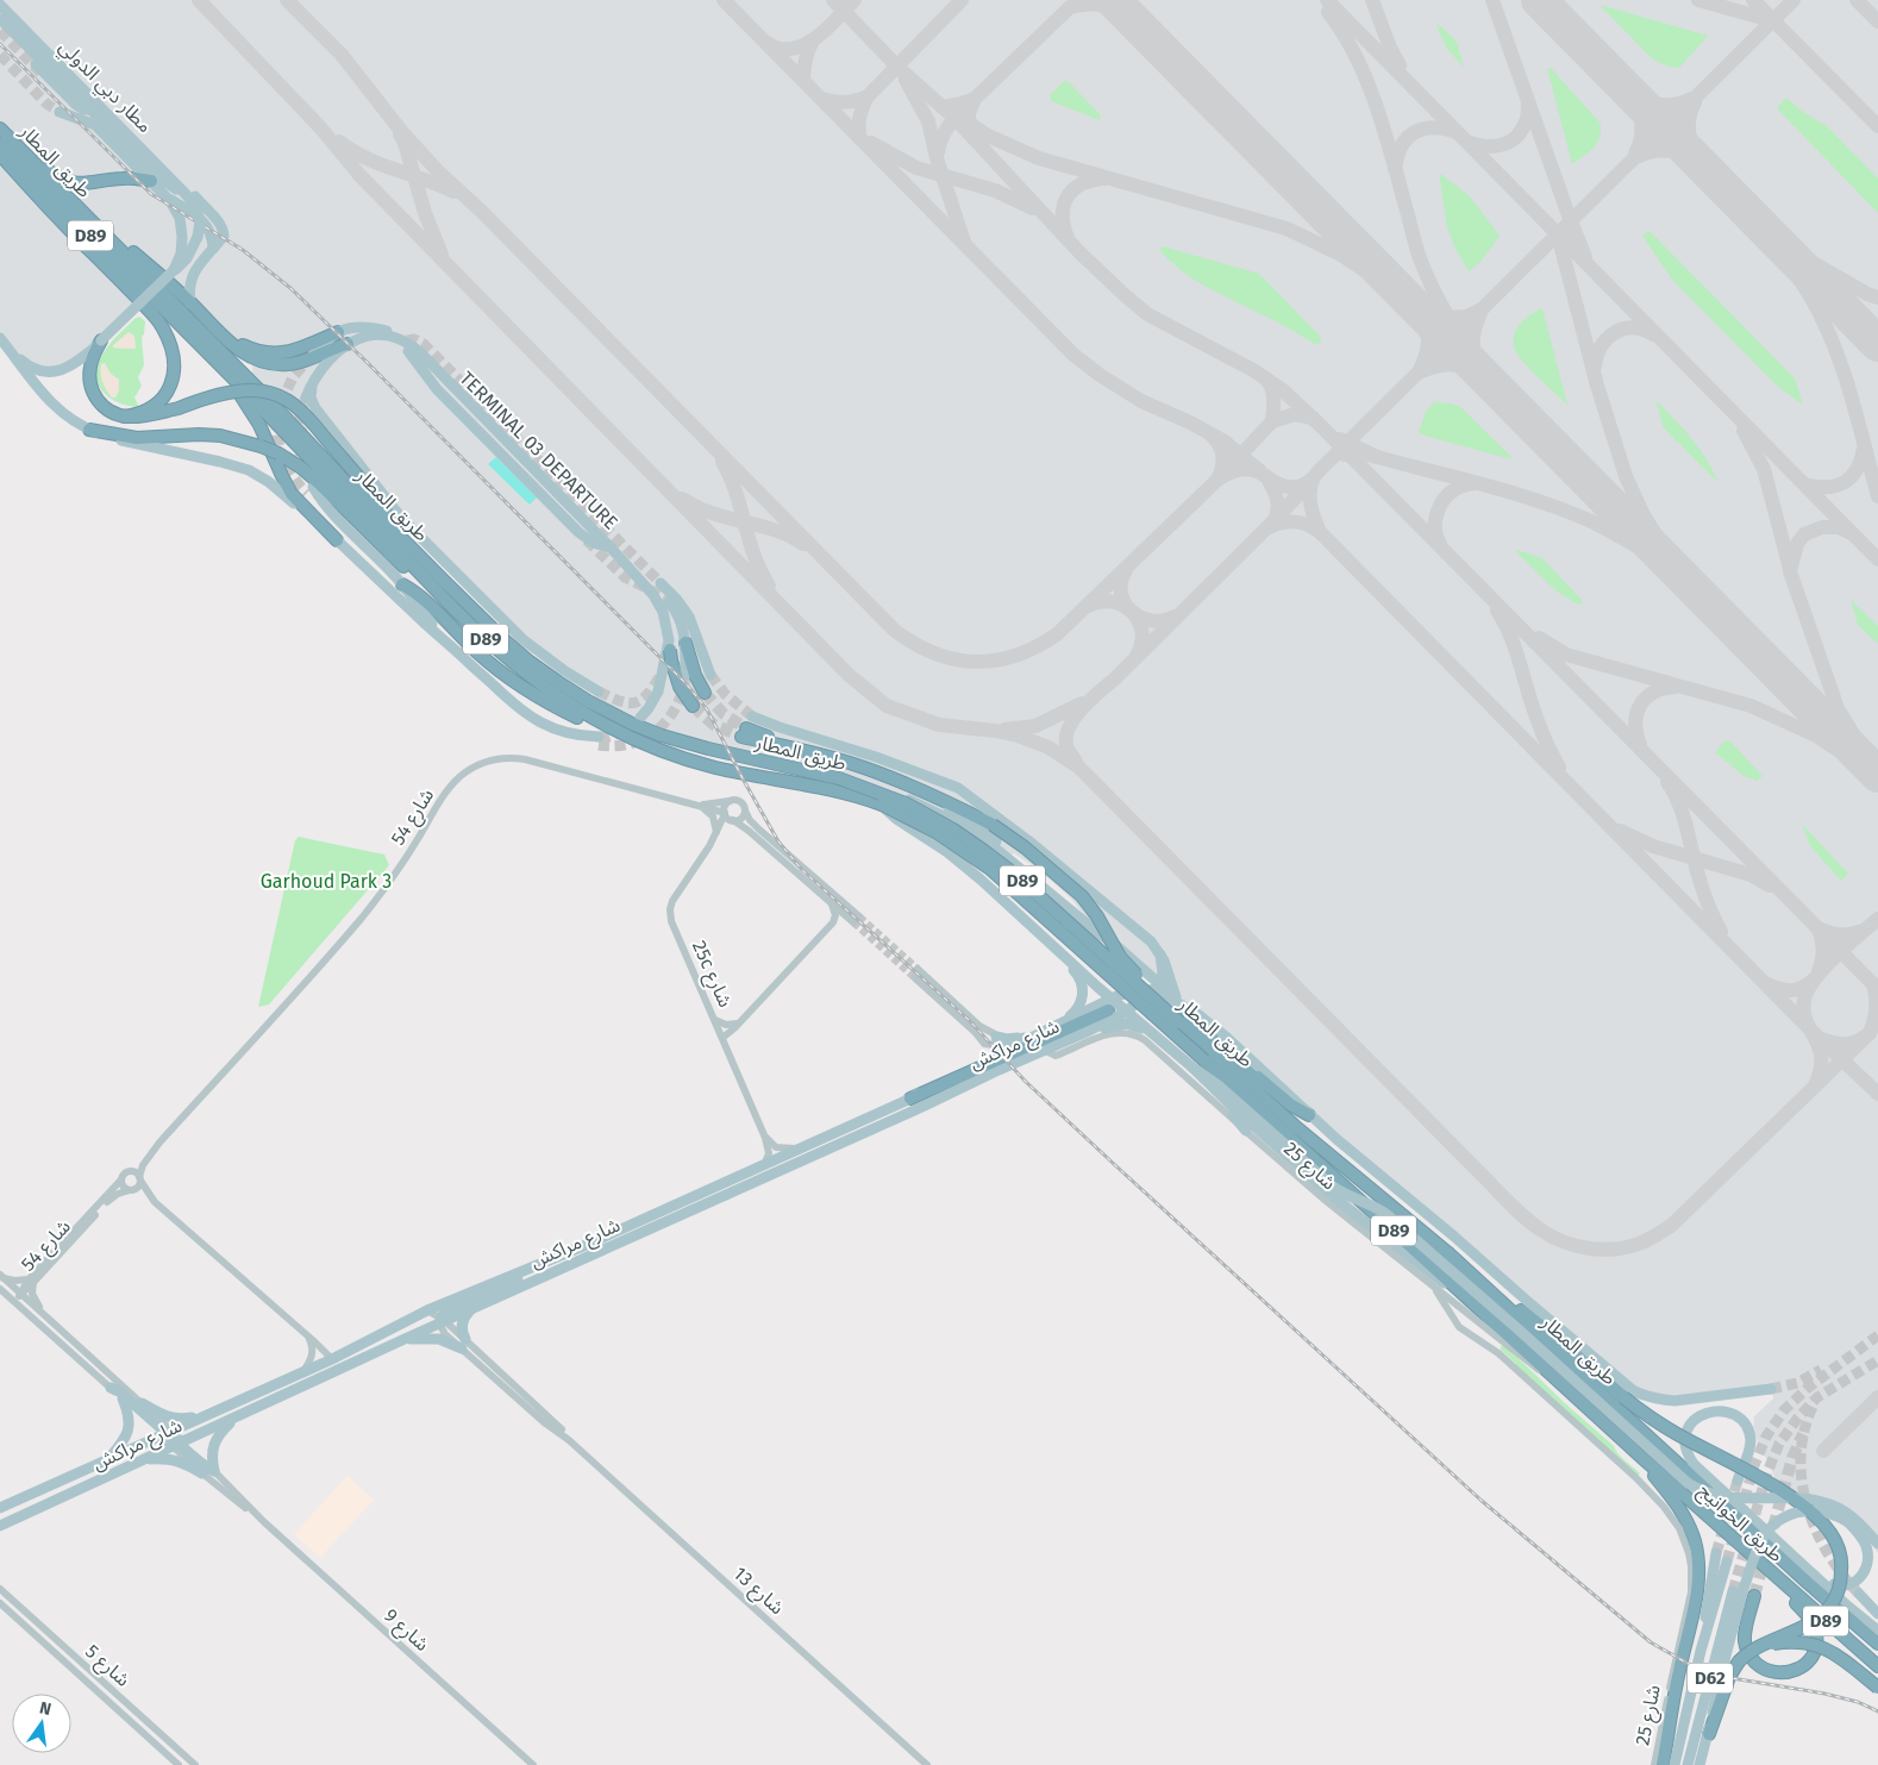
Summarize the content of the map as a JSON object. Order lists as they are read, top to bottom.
{
  "streets": {
    "highway": ["طريق المطار", "D89", "طريق الخوانيج"],
    "main road": [
      "مطار دبي الدولي",
      "TERMINAL 03 DEPARTURE",
      "شارع مراكش",
      "D62"
    ],
    "street": [
      "شارع 54",
      "25c شارع",
      "شارع 25",
      "شارع 13",
      "شارع 9",
      "شارع 5"
    ]
  },
  "crossings": [
    ["طريق المطار", "شارع 25"],
    ["طريق المطار", "طريق الخوانيج"],
    ["شارع 54", "25c شارع"],
    ["25c شارع", "شارع مراكش"],
    ["شارع مراكش", "شارع 25"],
    ["شارع مراكش", "شارع 13"],
    ["شارع مراكش", "شارع 9"]
  ],
  "parks": ["Garhoud Park 3"],
  "north": "top"
}
